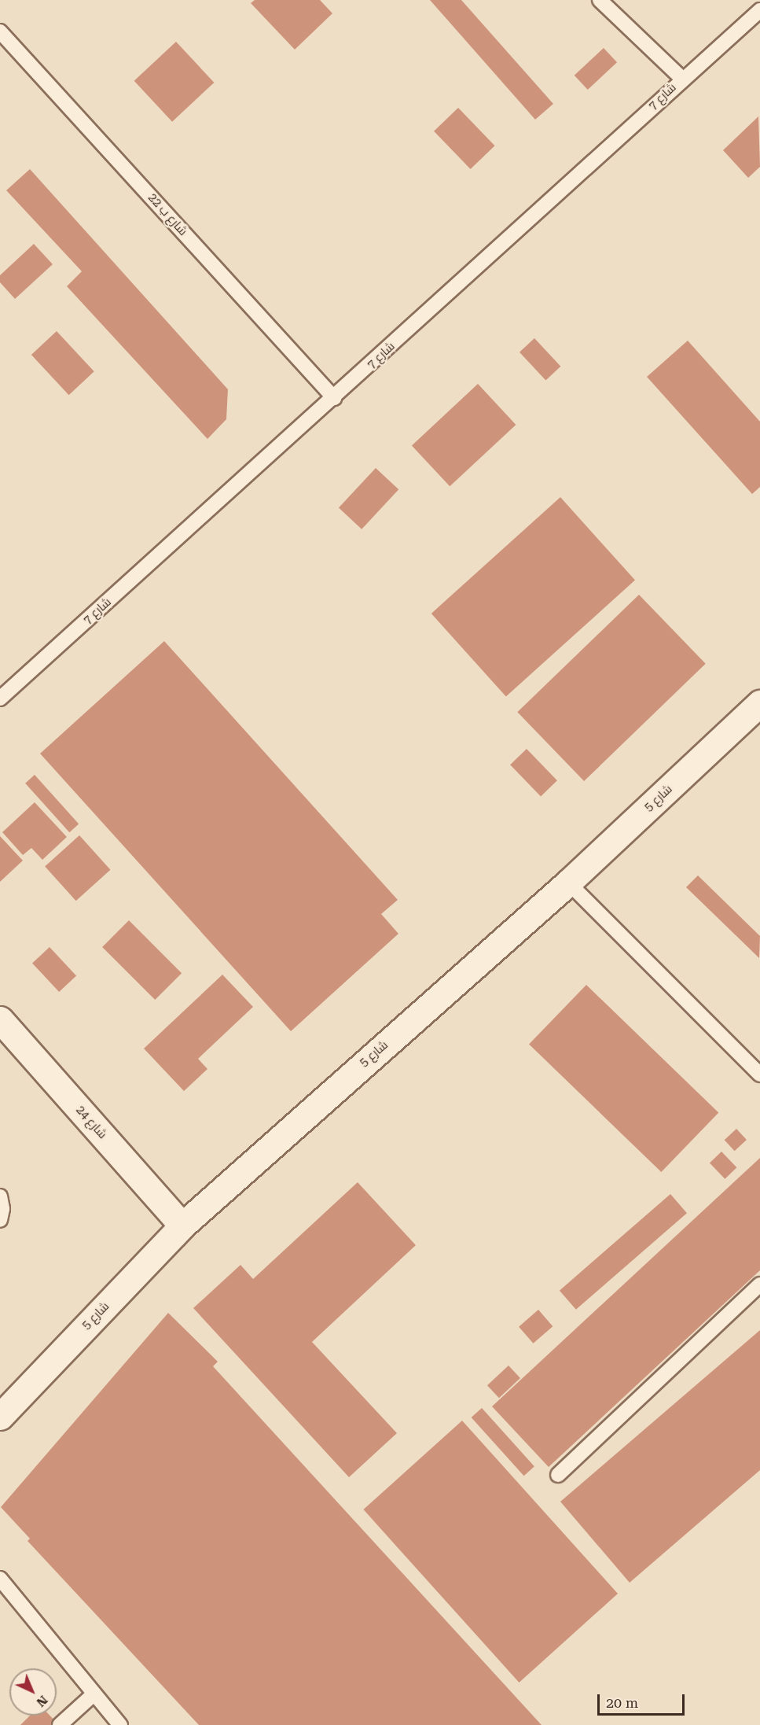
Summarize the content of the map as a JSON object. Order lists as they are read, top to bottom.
{
  "streets": {
    "street": ["شارع 5", "شارع 24"],
    "lane": ["شارع 7", "شارع ب 22"]
  },
  "crossings": [
    ["شارع 7", "شارع ب 22"],
    ["شارع 5", "شارع 24"]
  ],
  "scale_bar": "20 m",
  "north": "bottom right"
}
